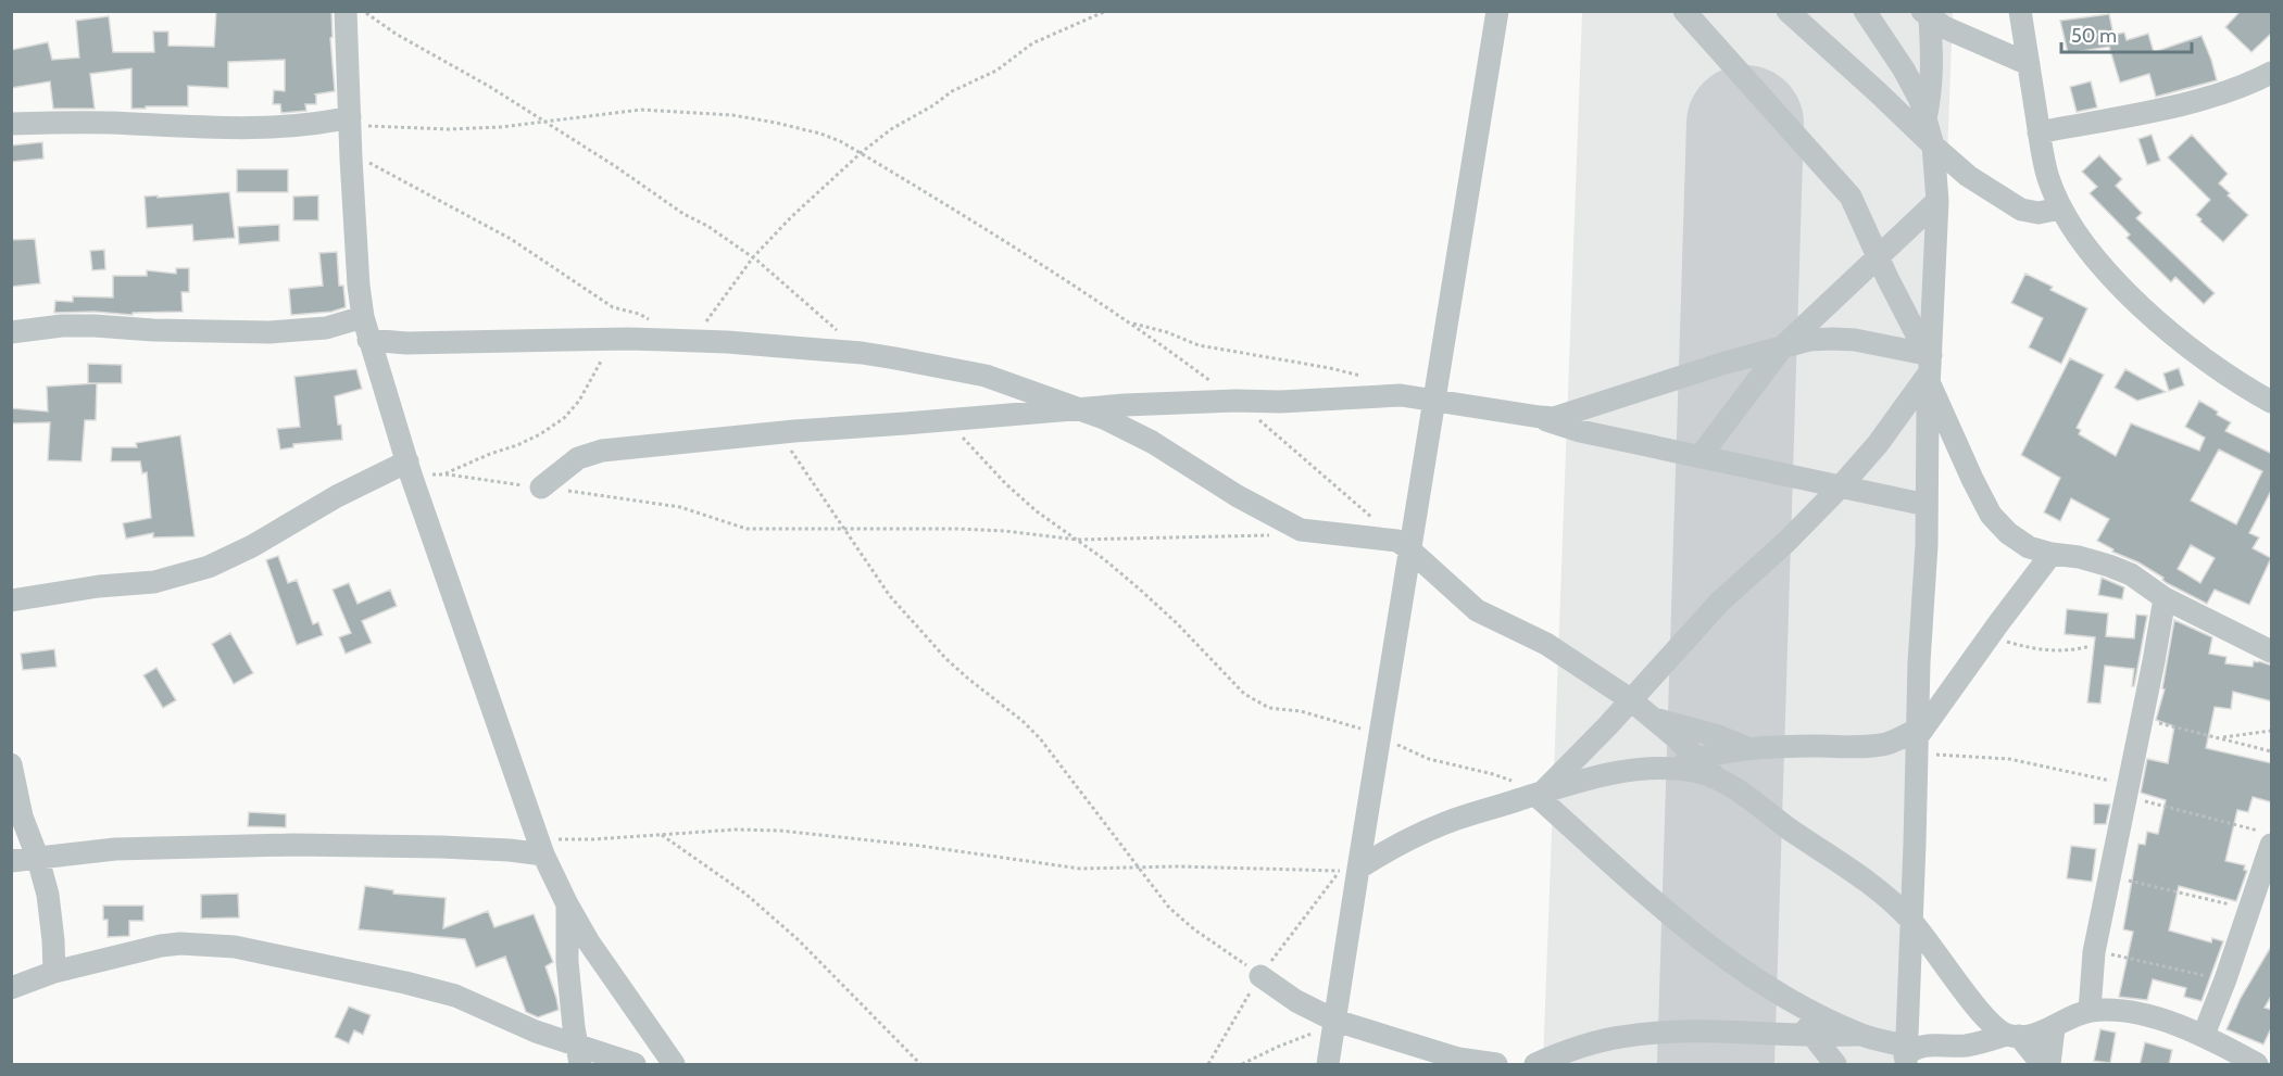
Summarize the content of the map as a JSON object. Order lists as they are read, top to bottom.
{
  "scale_bar": "50 m"
}
